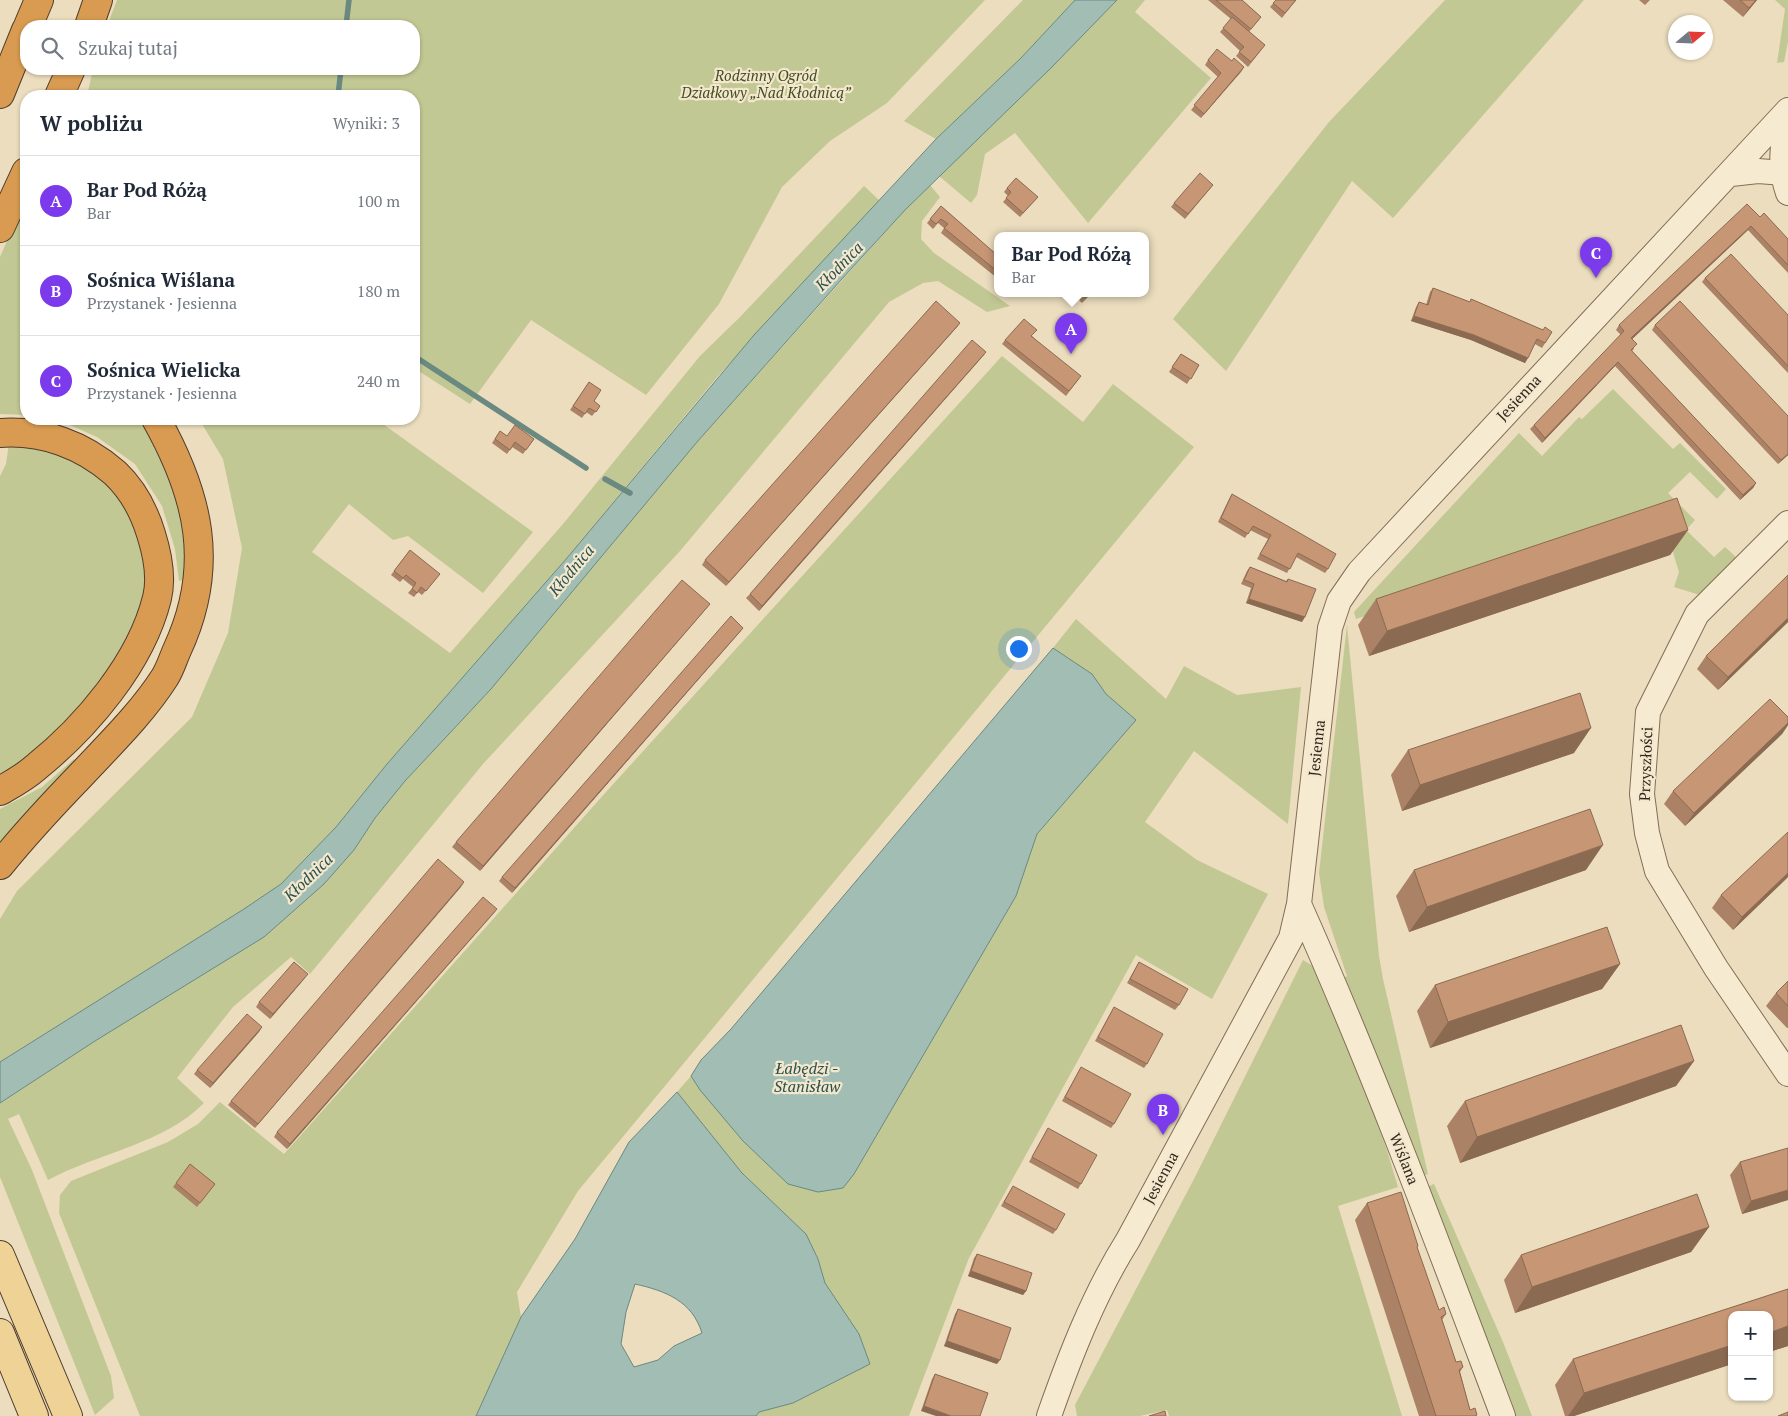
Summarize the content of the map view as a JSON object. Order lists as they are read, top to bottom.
{
  "streets": {
    "street": ["Jesienna", "Przyszłości", "Wiślana"]
  },
  "crossings": [
    ["Jesienna", "Wiślana"]
  ],
  "water": ["Kłodnica", "Łabędzi - Stanisław"],
  "parks": ["Rodzinny Ogród Działkowy „Nad Kłodnicą”"],
  "north": "right",
  "page": {
    "search": "Szukaj tutaj",
    "heading": ["W pobliżu", "Wyniki: 3"],
    "list": [
      {
        "mark": "A",
        "name": "Bar Pod Różą",
        "note": "Bar",
        "value": "100 m"
      },
      {
        "mark": "B",
        "name": "Sośnica Wiślana",
        "note": "Przystanek · Jesienna",
        "value": "180 m"
      },
      {
        "mark": "C",
        "name": "Sośnica Wielicka",
        "note": "Przystanek · Jesienna",
        "value": "240 m"
      }
    ],
    "popup": ["Bar Pod Różą", "Bar"],
    "pins": ["C", "A", "B"],
    "map_buttons": ["+", "−"]
  }
}
